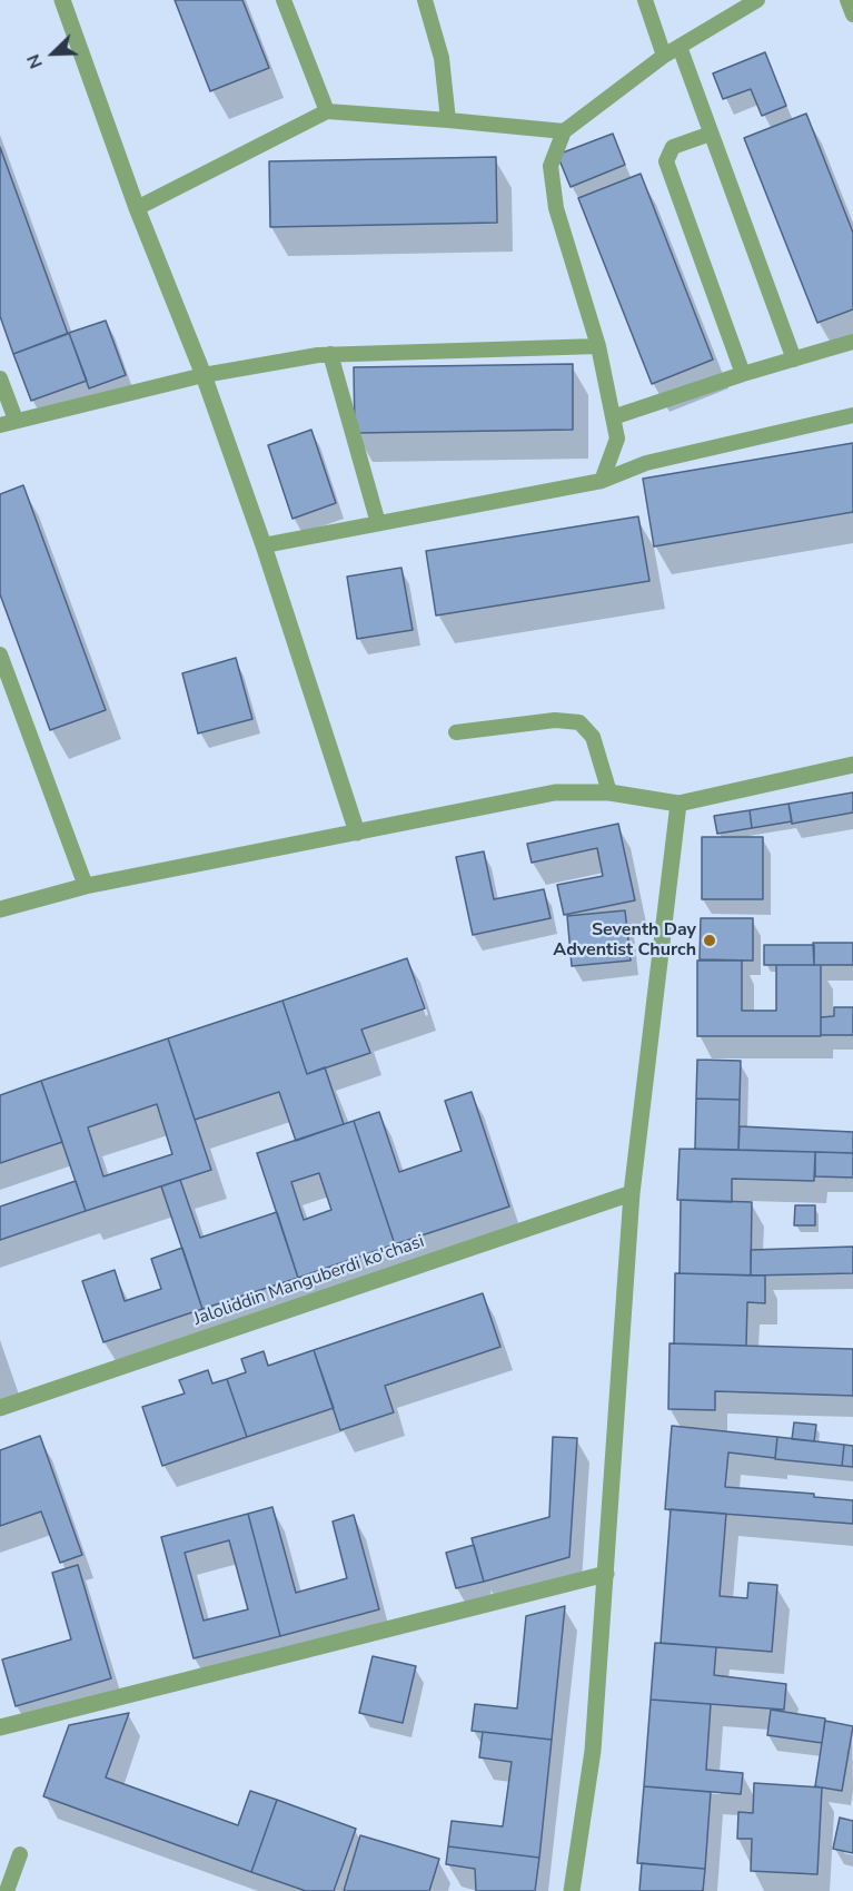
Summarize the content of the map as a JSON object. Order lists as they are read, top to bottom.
{
  "streets": {
    "street": ["Jaloliddin Manguberdi ko'chasi"]
  },
  "places": ["Seventh Day Adventist Church"],
  "north": "bottom left"
}
